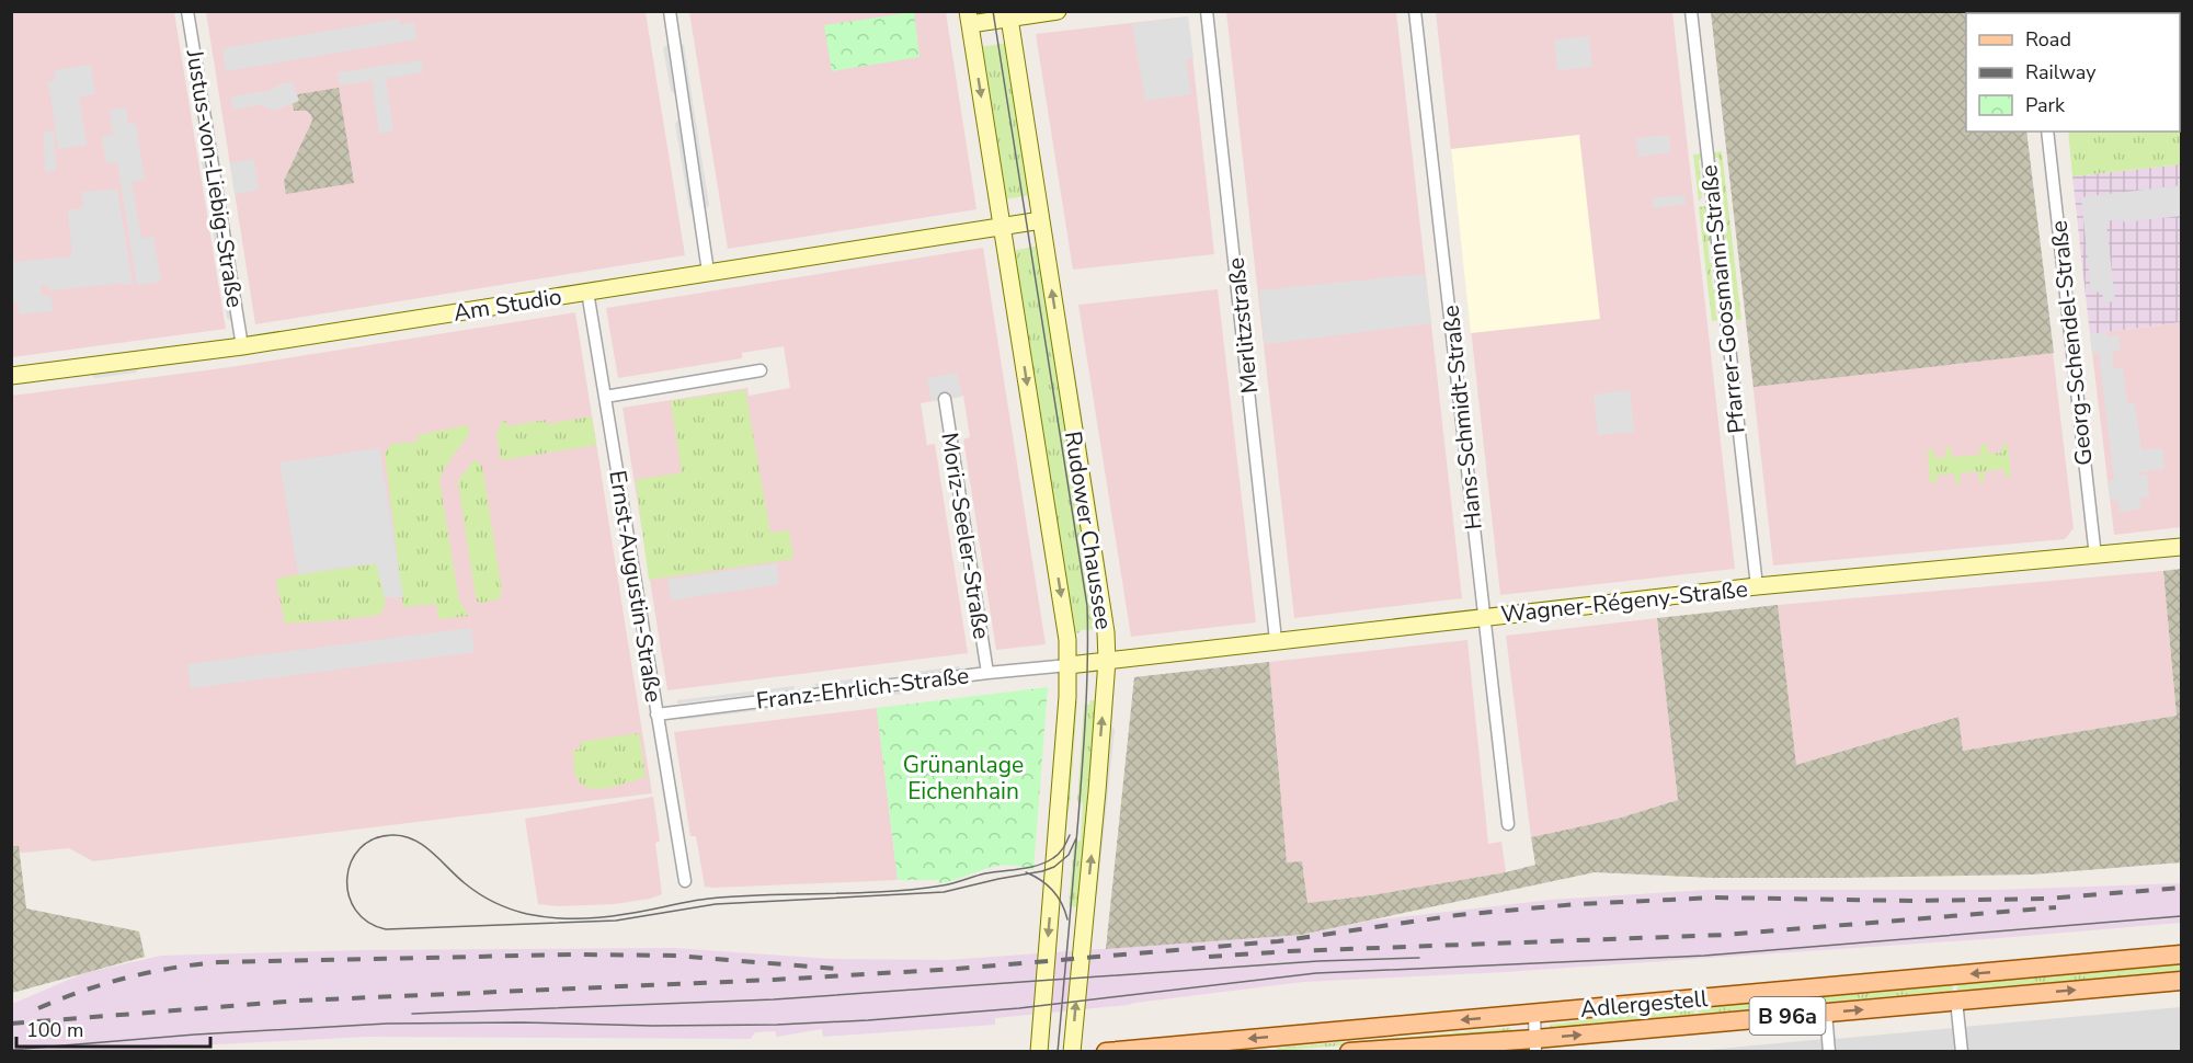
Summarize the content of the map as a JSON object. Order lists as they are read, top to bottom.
{
  "streets": {
    "main road": ["Adlergestell", "B 96a"],
    "street": [
      "Justus-von-Liebig-Straße",
      "Pfarrer-Goosmann-Straße",
      "Am Studio",
      "Merlitzstraße",
      "Georg-Schendel-Straße",
      "Hans-Schmidt-Straße",
      "Rudower Chaussee",
      "Moriz-Seeler-Straße",
      "Ernst-Augustin-Straße",
      "Wagner-Régeny-Straße",
      "Franz-Ehrlich-Straße"
    ]
  },
  "crossings": [
    ["Justus-von-Liebig-Straße", "Am Studio"],
    ["Pfarrer-Goosmann-Straße", "Wagner-Régeny-Straße"],
    ["Am Studio", "Rudower Chaussee"],
    ["Am Studio", "Ernst-Augustin-Straße"],
    ["Merlitzstraße", "Wagner-Régeny-Straße"],
    ["Georg-Schendel-Straße", "Wagner-Régeny-Straße"],
    ["Hans-Schmidt-Straße", "Wagner-Régeny-Straße"],
    ["Rudower Chaussee", "Wagner-Régeny-Straße"],
    ["Rudower Chaussee", "Franz-Ehrlich-Straße"],
    ["Moriz-Seeler-Straße", "Franz-Ehrlich-Straße"],
    ["Ernst-Augustin-Straße", "Franz-Ehrlich-Straße"],
    ["Wagner-Régeny-Straße", "Franz-Ehrlich-Straße"]
  ],
  "parks": ["Grünanlage Eichenhain"],
  "legend": ["Road", "Railway", "Park"],
  "scale_bar": "100 m"
}
